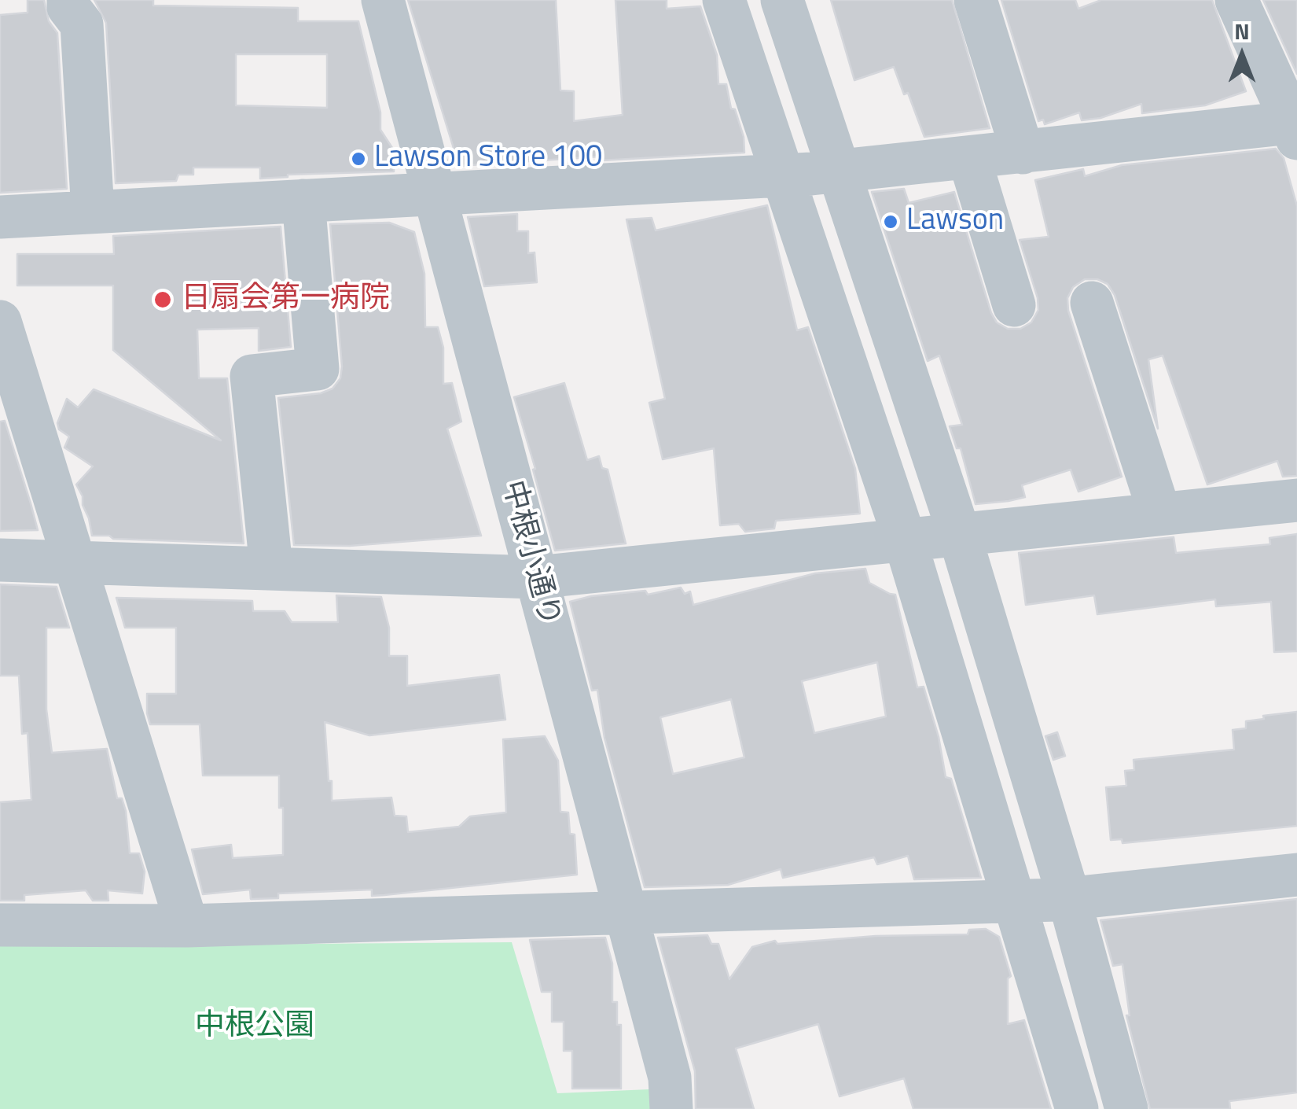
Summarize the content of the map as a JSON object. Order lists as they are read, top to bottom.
{
  "streets": {
    "street": ["中根小通り"]
  },
  "parks": ["中根公園"],
  "places": ["Lawson Store 100", "Lawson", "日扇会第一病院"],
  "north": "top"
}
